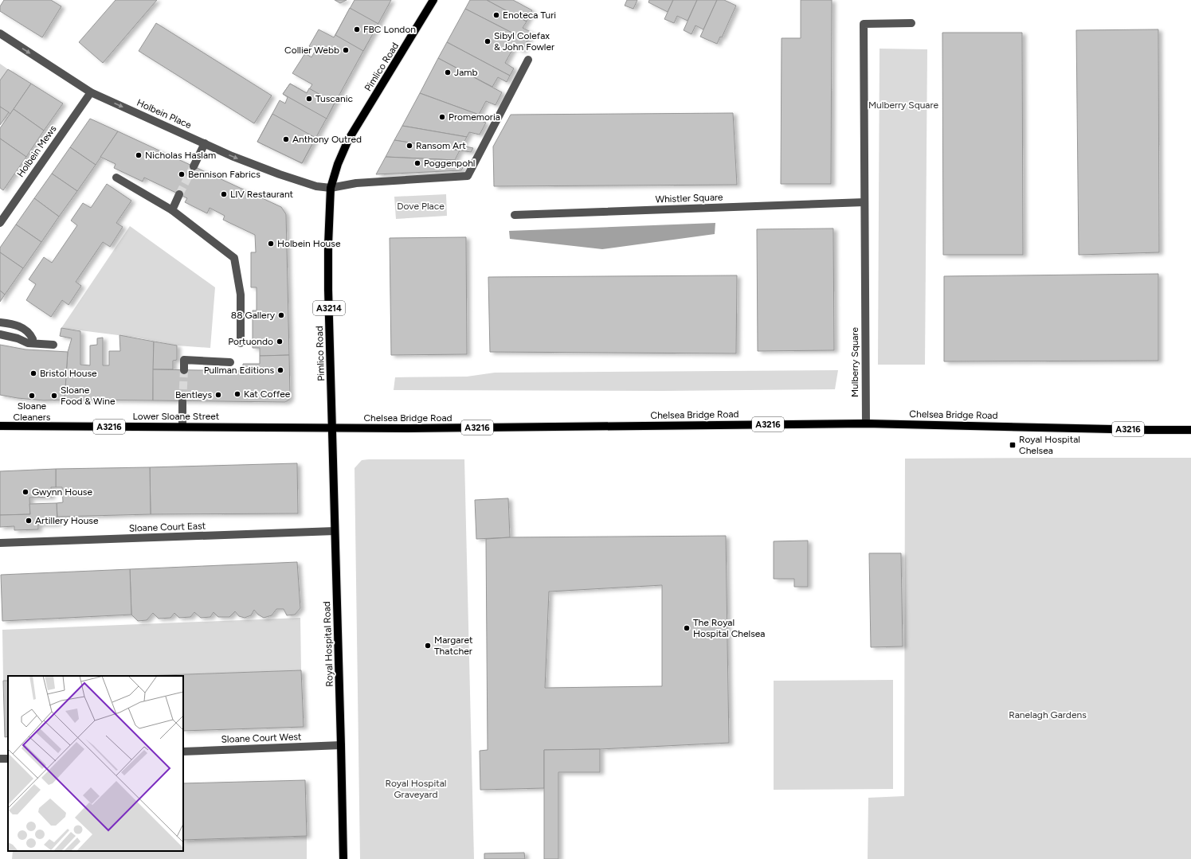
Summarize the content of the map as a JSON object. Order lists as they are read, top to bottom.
{
  "streets": {
    "main road": [
      "Pimlico Road",
      "A3214",
      "Chelsea Bridge Road",
      "Lower Sloane Street",
      "A3216",
      "Royal Hospital Road"
    ],
    "street": [
      "Holbein Place",
      "Holbein Mews",
      "Whistler Square",
      "Mulberry Square",
      "Sloane Court East",
      "Sloane Court West"
    ]
  },
  "crossings": [
    ["Pimlico Road", "Holbein Place"],
    ["Pimlico Road", "Chelsea Bridge Road"],
    ["Pimlico Road", "Lower Sloane Street"],
    ["Pimlico Road", "Royal Hospital Road"],
    ["Holbein Place", "Holbein Mews"],
    ["Whistler Square", "Mulberry Square"],
    ["Mulberry Square", "Chelsea Bridge Road"],
    ["Chelsea Bridge Road", "Lower Sloane Street"],
    ["Chelsea Bridge Road", "Royal Hospital Road"],
    ["Lower Sloane Street", "Royal Hospital Road"],
    ["Sloane Court East", "Royal Hospital Road"],
    ["Royal Hospital Road", "Sloane Court West"]
  ],
  "one_way": ["Holbein Place"],
  "parks": [
    "Mulberry Square",
    "Dove Place",
    "Ranelagh Gardens",
    "Royal Hospital Graveyard"
  ],
  "places": {
    "other": [
      "Enoteca Turi",
      "FBC London",
      "Sibyl Colefax & John Fowler",
      "Collier Webb",
      "Jamb",
      "Tuscanic",
      "Promemoria",
      "Anthony Outred",
      "Ransom Art",
      "Nicholas Haslam",
      "Poggenpohl",
      "Bennison Fabrics",
      "LIV Restaurant",
      "Holbein House",
      "88 Gallery",
      "Portuondo",
      "Pullman Editions",
      "Bristol House",
      "Kat Coffee",
      "Bentleys",
      "Sloane Cleaners",
      "Sloane Food & Wine",
      "Gwynn House",
      "Artillery House",
      "The Royal Hospital Chelsea",
      "Margaret Thatcher"
    ],
    "transit": ["Royal Hospital Chelsea"]
  }
}
